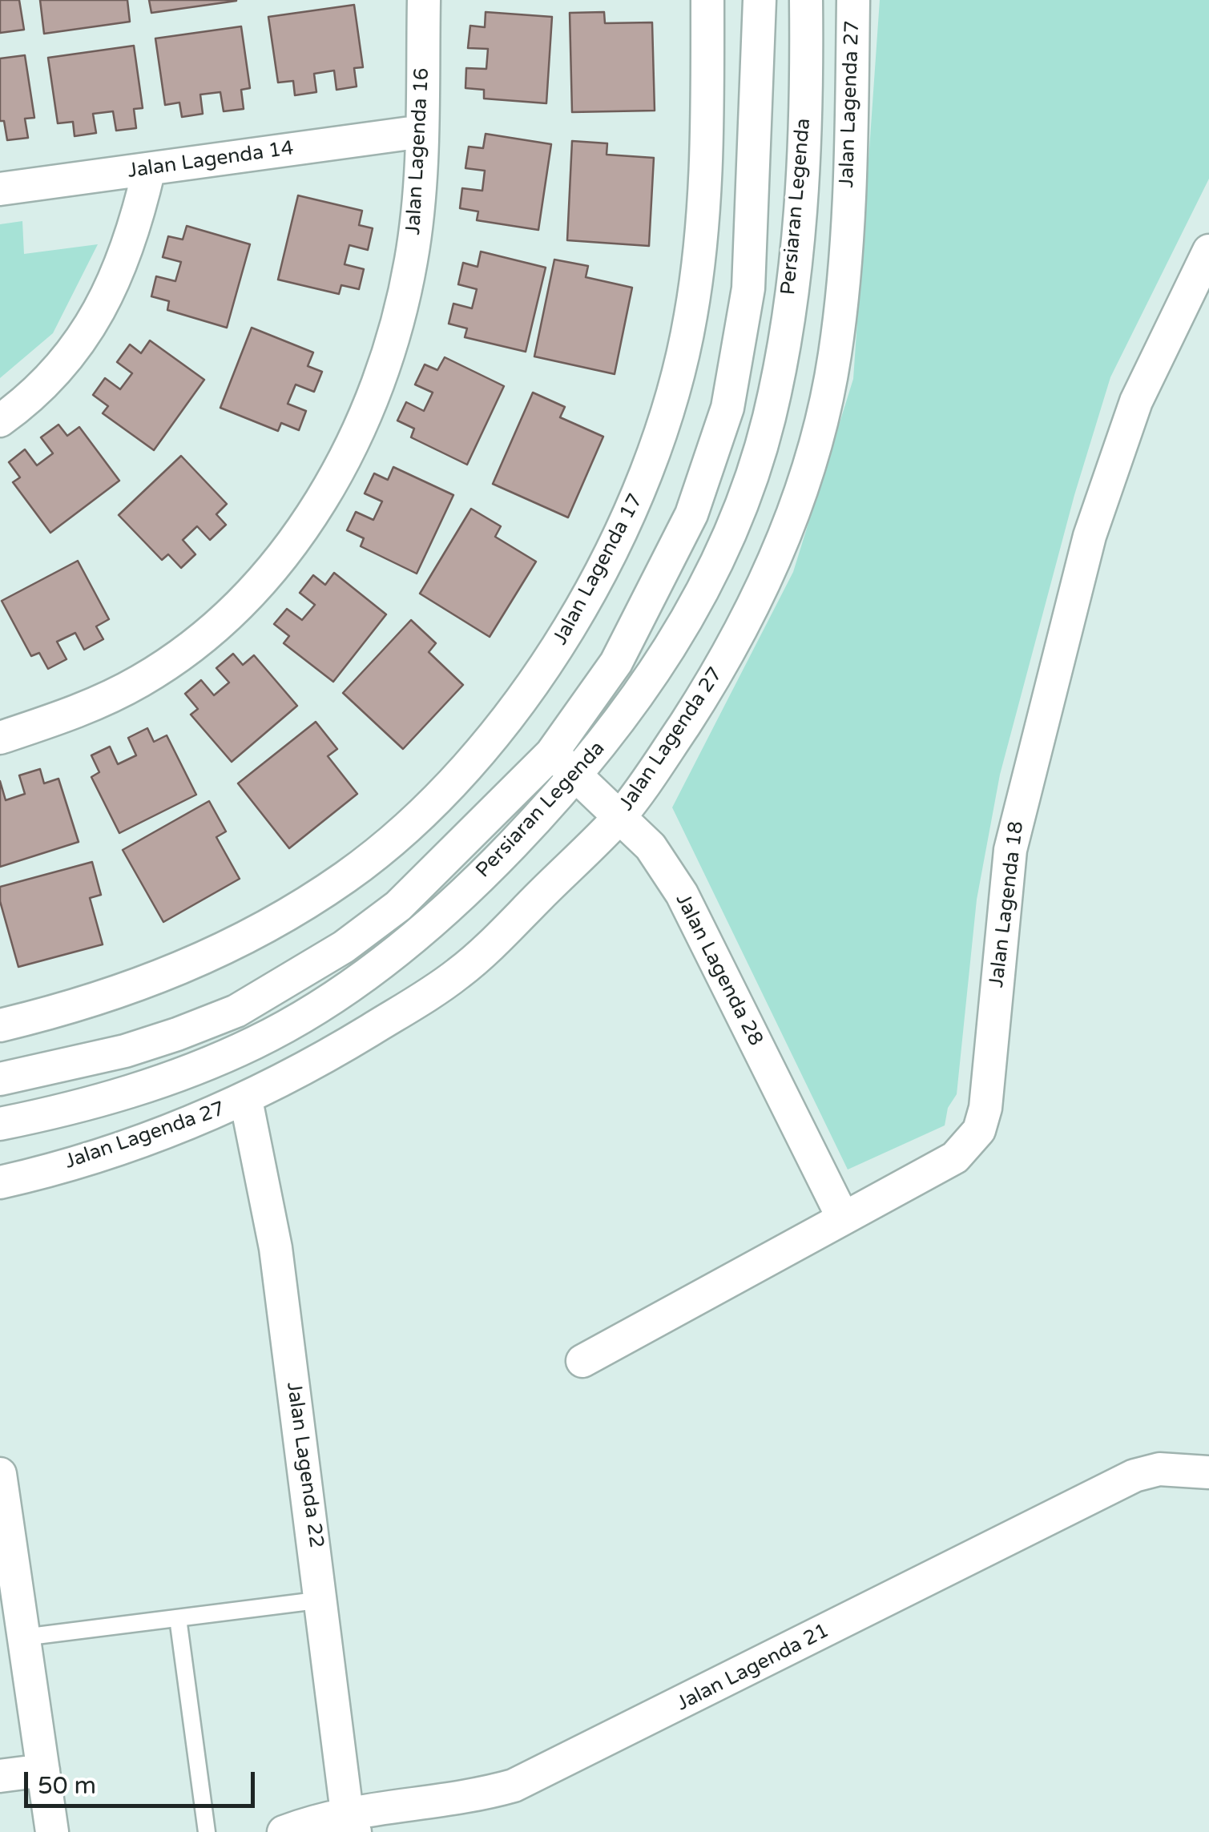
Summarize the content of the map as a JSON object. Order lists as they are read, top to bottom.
{
  "streets": {
    "street": [
      "Jalan Lagenda 27",
      "Jalan Lagenda 16",
      "Jalan Lagenda 14",
      "Persiaran Legenda",
      "Jalan Lagenda 17",
      "Jalan Lagenda 18",
      "Jalan Lagenda 28",
      "Jalan Lagenda 22",
      "Jalan Lagenda 21"
    ]
  },
  "crossings": [
    ["Jalan Lagenda 27", "Jalan Lagenda 28"],
    ["Jalan Lagenda 27", "Jalan Lagenda 22"],
    ["Jalan Lagenda 16", "Jalan Lagenda 14"],
    ["Persiaran Legenda", "Jalan Lagenda 28"],
    ["Jalan Lagenda 18", "Jalan Lagenda 28"],
    ["Jalan Lagenda 22", "Jalan Lagenda 21"]
  ],
  "scale_bar": "50 m"
}
